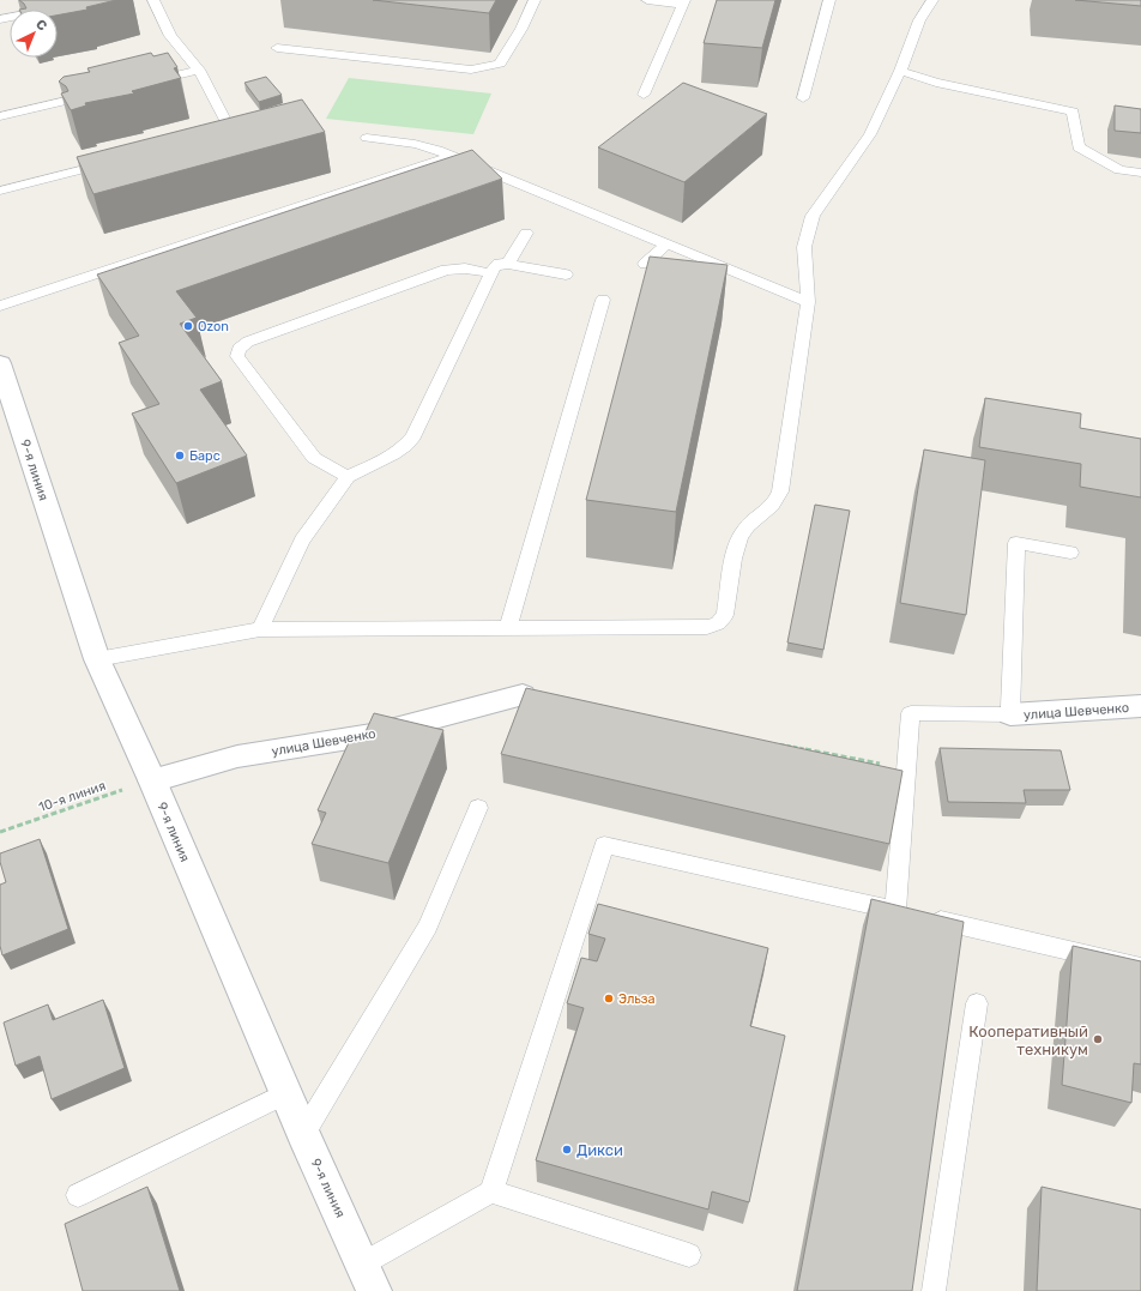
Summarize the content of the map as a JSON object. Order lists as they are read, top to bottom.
{
  "streets": {
    "street": ["9-я линия", "улица Шевченко"],
    "path": ["10-я линия"]
  },
  "crossings": [
    ["9-я линия", "улица Шевченко"],
    ["9-я линия", "10-я линия"],
    ["улица Шевченко", "10-я линия"]
  ],
  "places": [
    "Ozon",
    "Барс",
    "Эльза",
    "Кооперативный техникум",
    "Дикси"
  ],
  "north": "top right"
}
